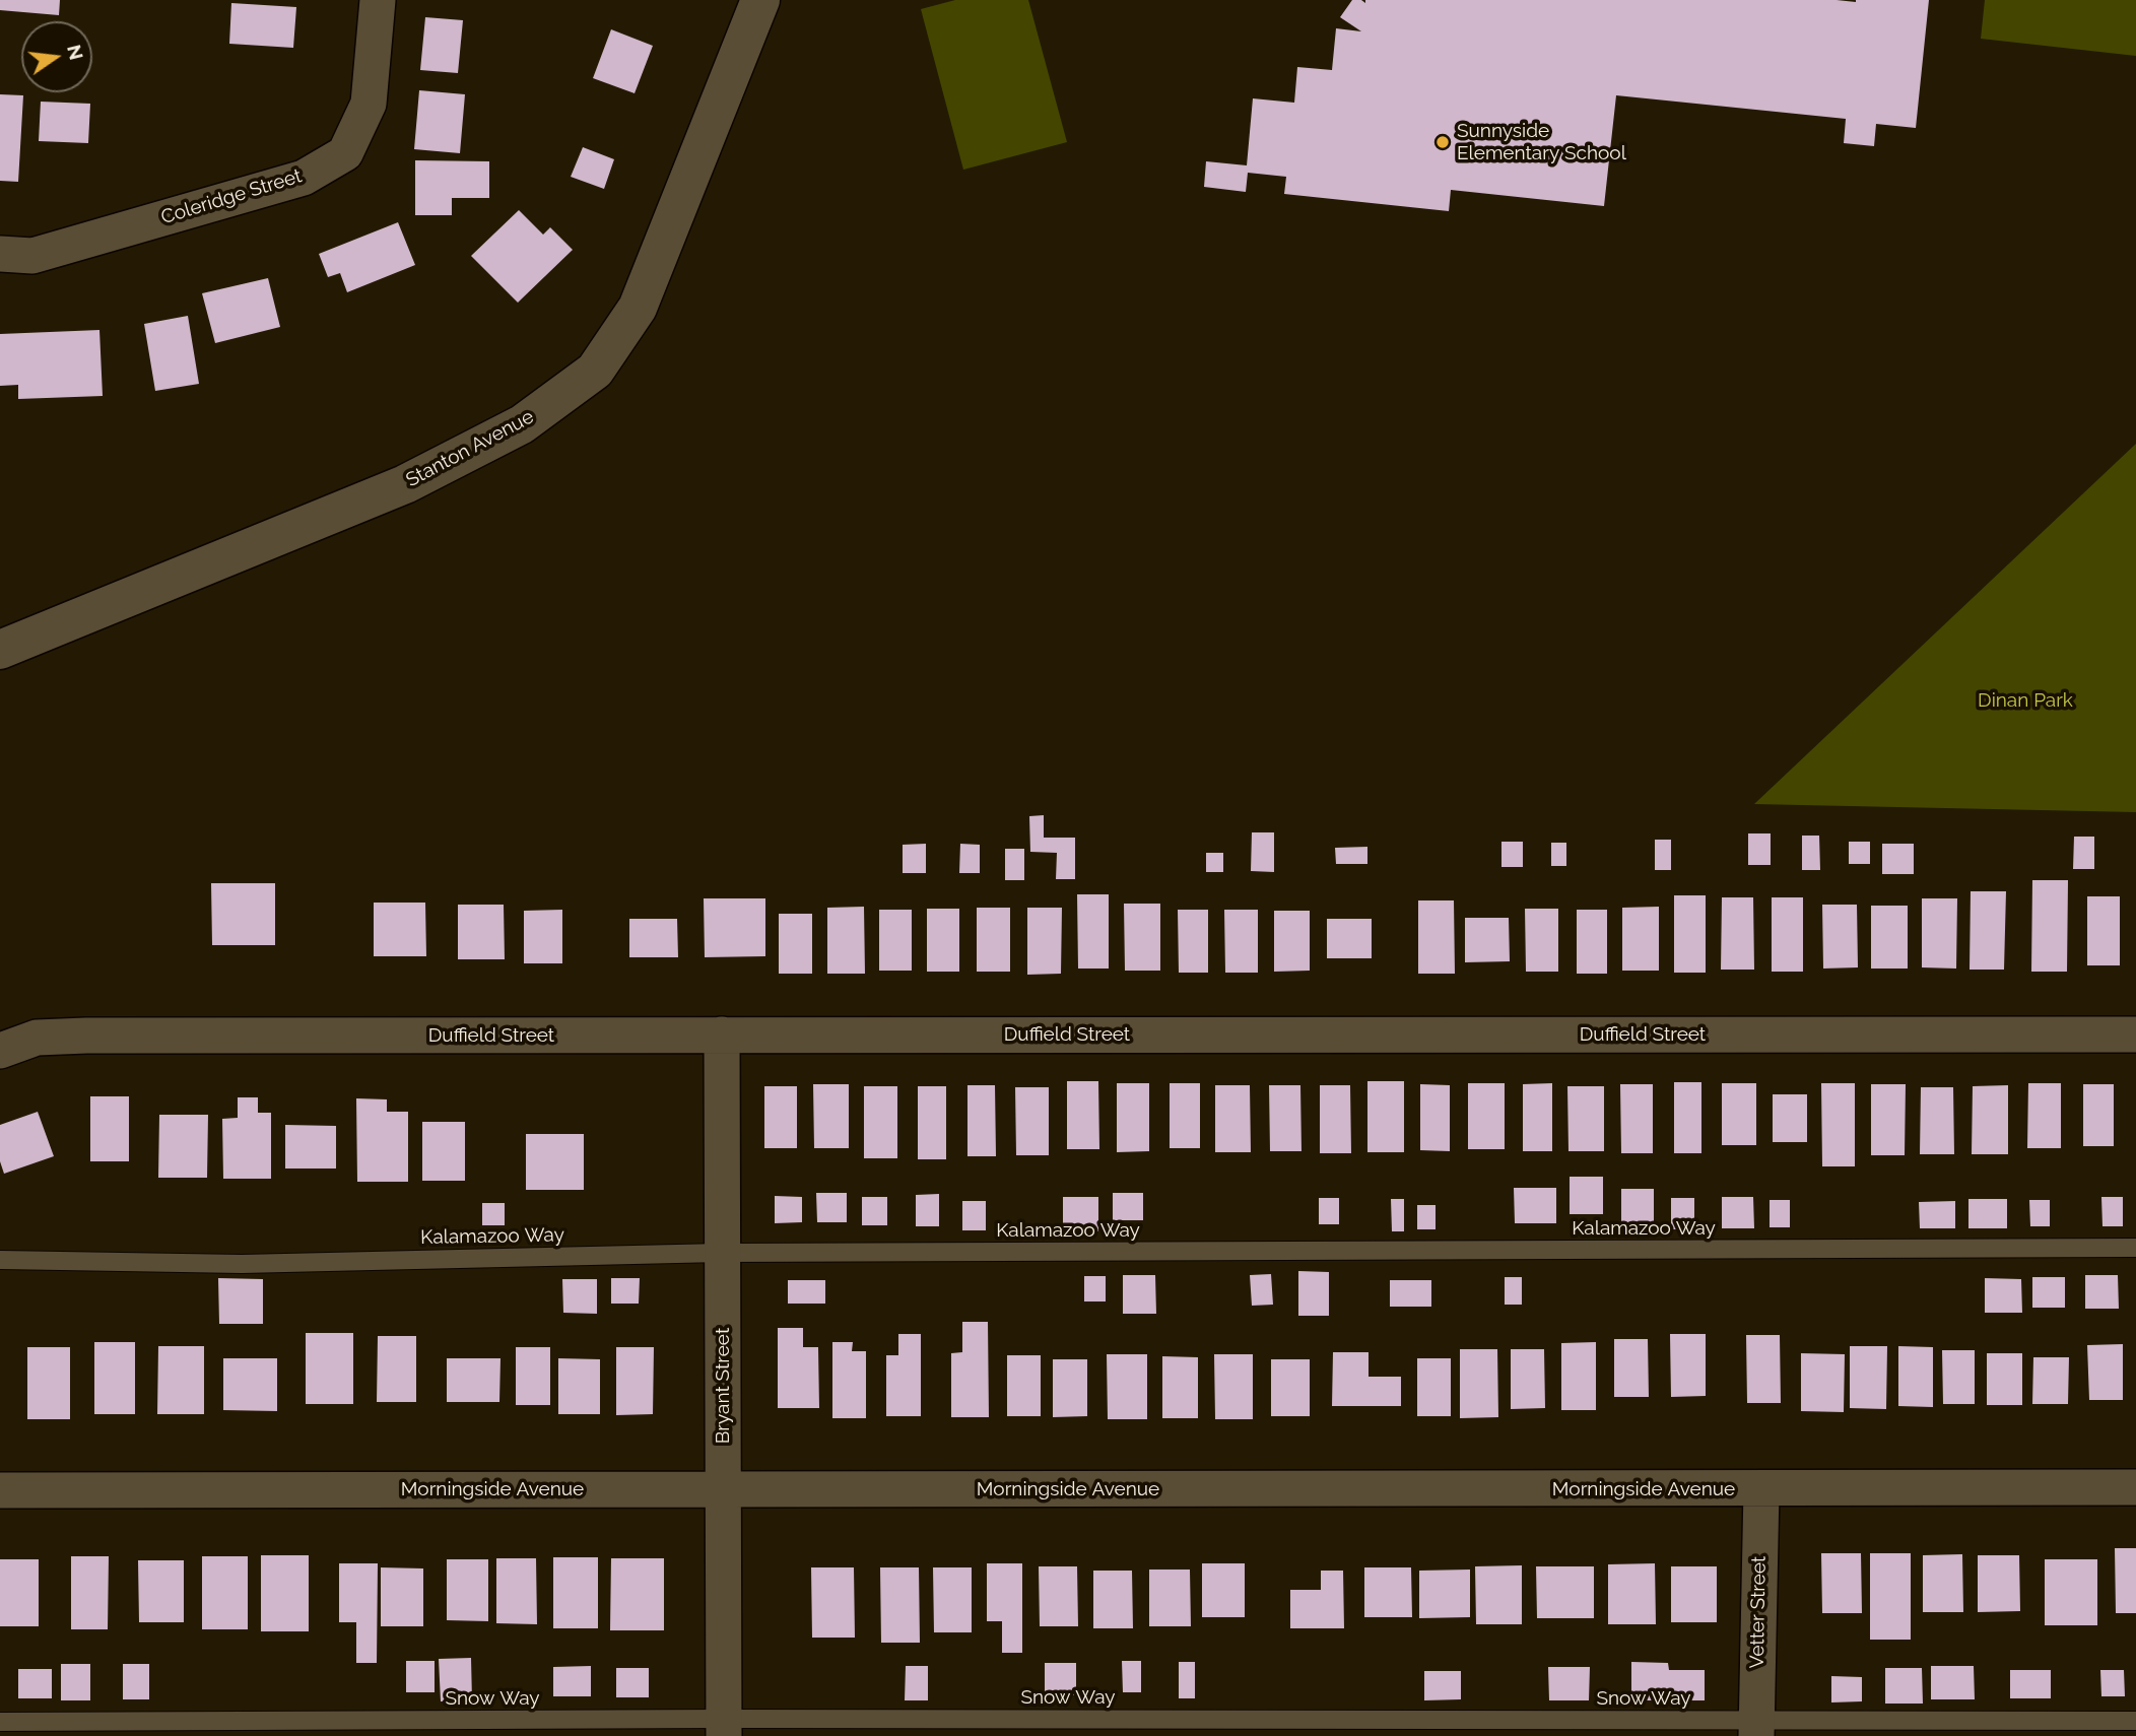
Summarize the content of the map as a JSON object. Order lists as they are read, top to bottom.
{
  "streets": {
    "street": [
      "Coleridge Street",
      "Stanton Avenue",
      "Duffield Street",
      "Bryant Street",
      "Morningside Avenue",
      "Vetter Street"
    ],
    "lane": ["Kalamazoo Way", "Snow Way"]
  },
  "crossings": [
    ["Duffield Street", "Bryant Street"],
    ["Kalamazoo Way", "Bryant Street"],
    ["Bryant Street", "Morningside Avenue"],
    ["Bryant Street", "Snow Way"],
    ["Morningside Avenue", "Vetter Street"],
    ["Vetter Street", "Snow Way"]
  ],
  "parks": ["Dinan Park"],
  "places": ["Sunnyside Elementary School"],
  "north": "right"
}
